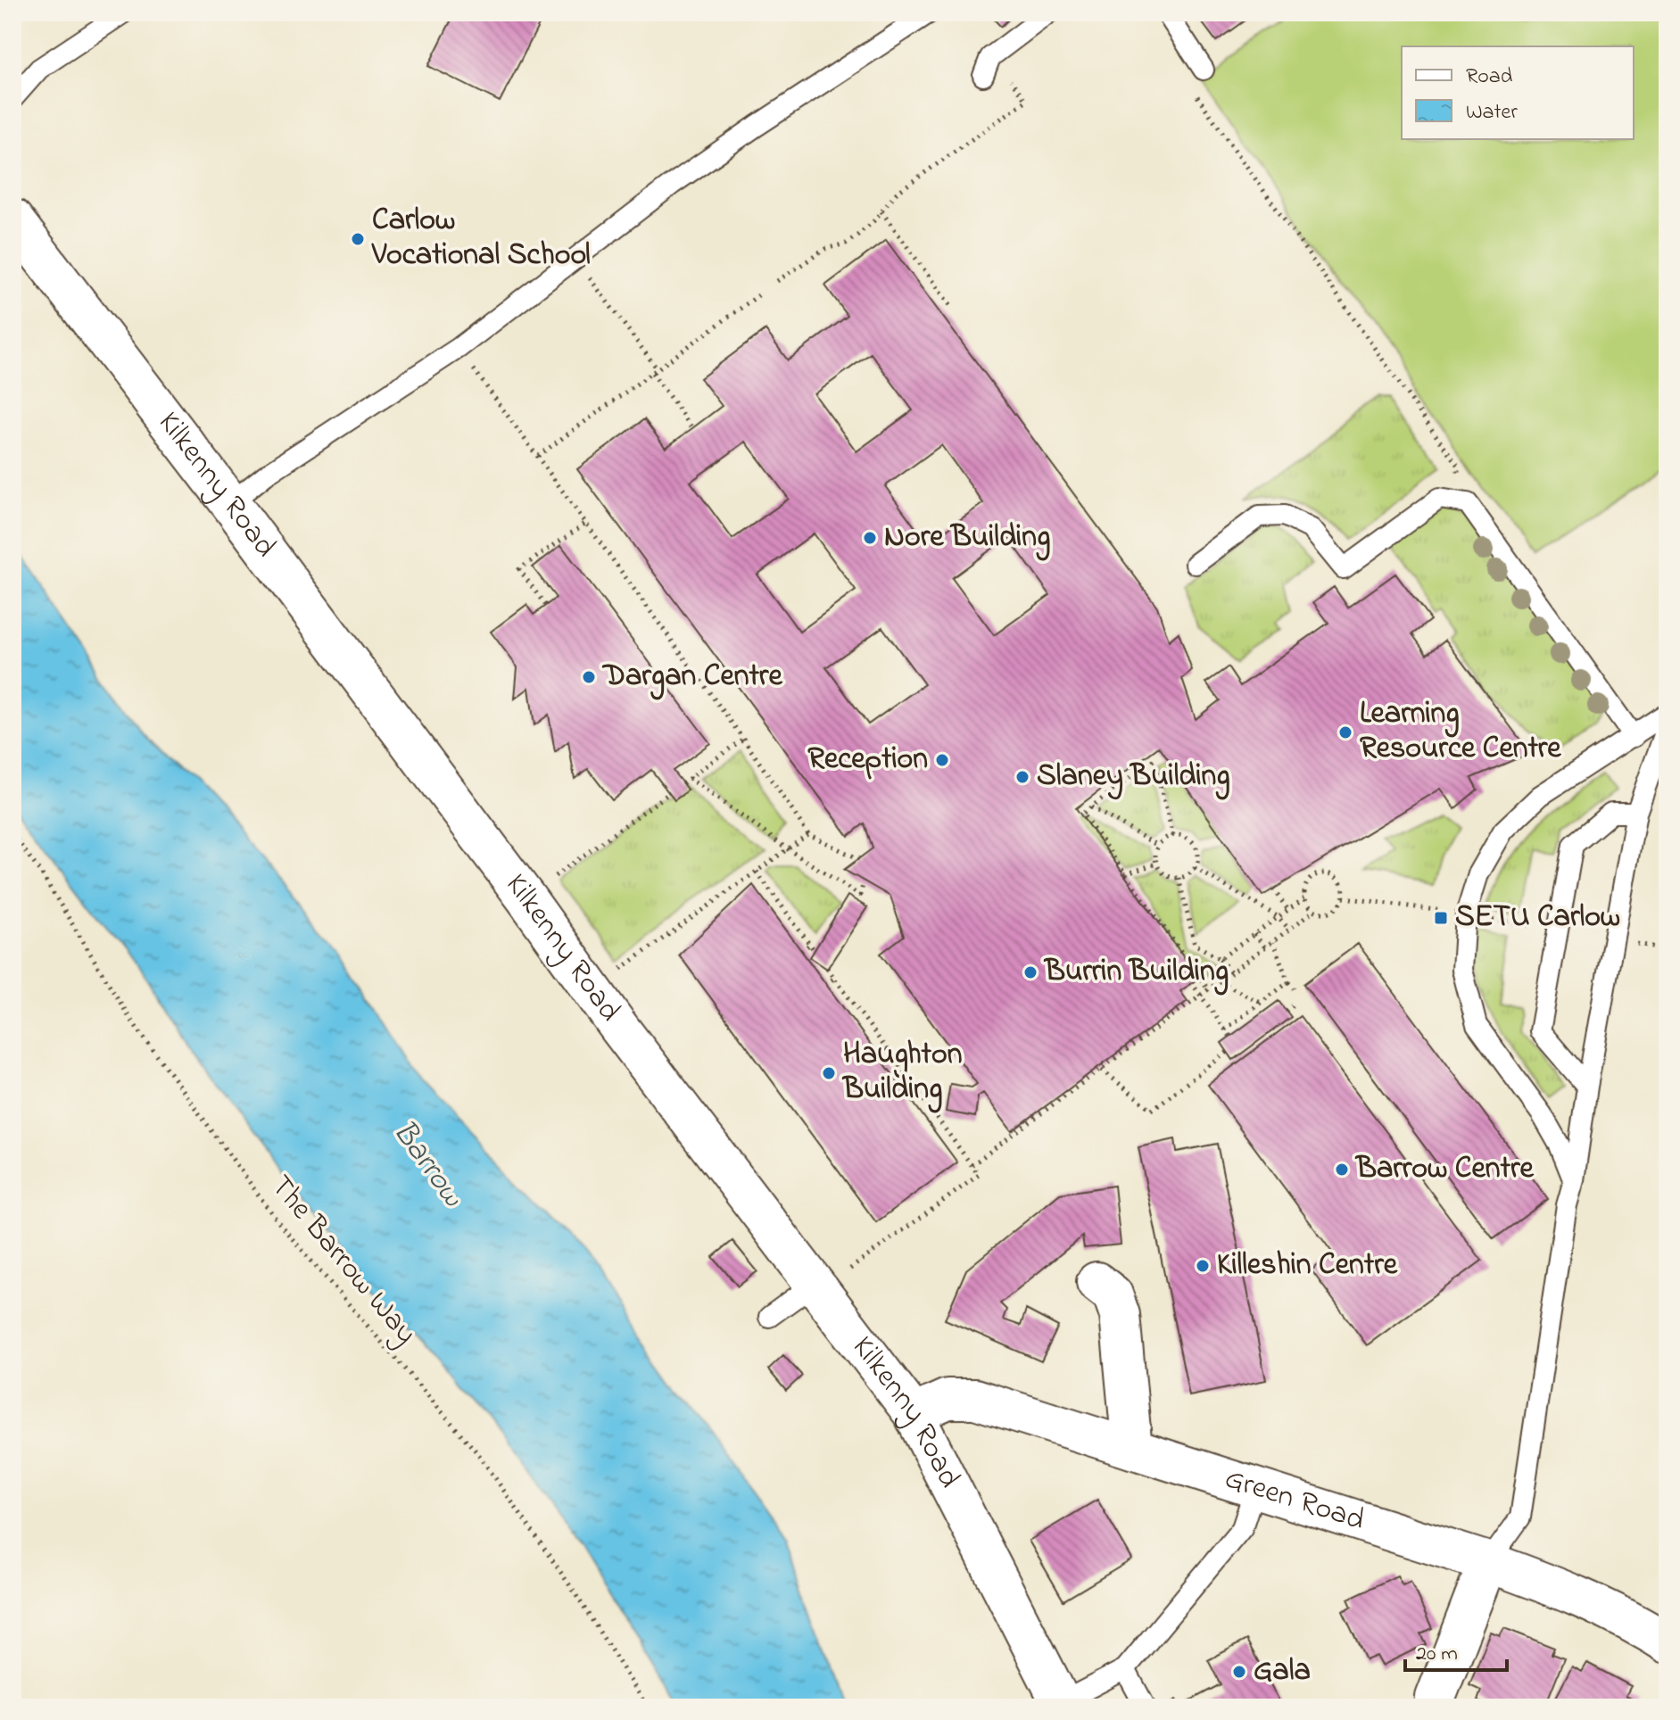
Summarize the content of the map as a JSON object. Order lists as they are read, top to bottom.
{
  "streets": {
    "main road": ["Kilkenny Road", "Green Road"],
    "path": ["The Barrow Way"]
  },
  "crossings": [
    ["Kilkenny Road", "Green Road"]
  ],
  "water": ["Barrow"],
  "places": {
    "other": [
      "Carlow Vocational School",
      "Nore Building",
      "Dargan Centre",
      "Learning Resource Centre",
      "Reception",
      "Slaney Building",
      "Burrin Building",
      "Haughton Building",
      "Barrow Centre",
      "Killeshin Centre",
      "Gala"
    ],
    "transit": ["SETU Carlow"]
  },
  "legend": ["Road", "Water"],
  "scale_bar": "20 m"
}
